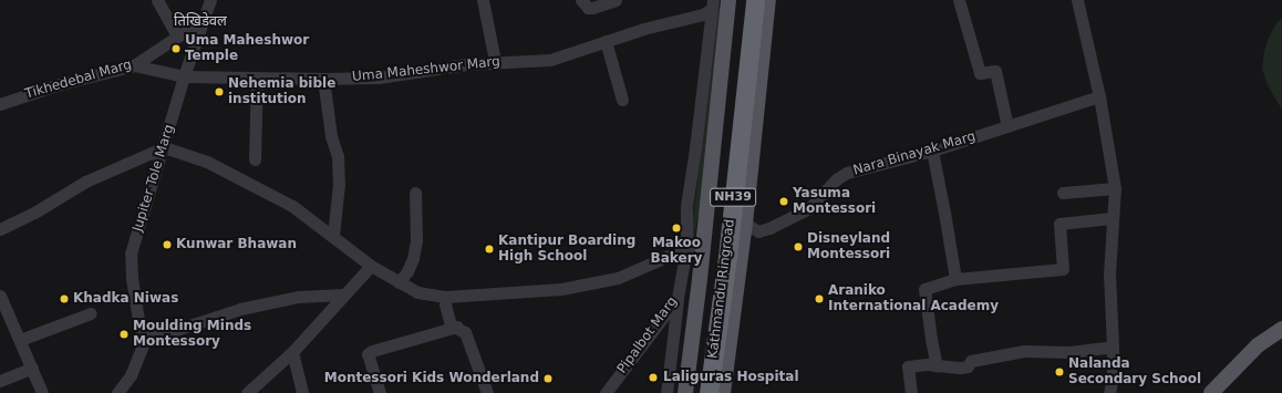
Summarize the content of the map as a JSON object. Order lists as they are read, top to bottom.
{
  "streets": {
    "highway": ["NH39", "Kathmandu Ringroad"],
    "street": [
      "Uma Maheshwor Marg",
      "Tikhedebal Marg",
      "Nara Binayak Marg",
      "Jupiter Tole Marg",
      "Pipalbot Marg"
    ]
  },
  "crossings": [
    ["Uma Maheshwor Marg", "Tikhedebal Marg"],
    ["Uma Maheshwor Marg", "Jupiter Tole Marg"],
    ["Uma Maheshwor Marg", "Pipalbot Marg"],
    ["Tikhedebal Marg", "Jupiter Tole Marg"]
  ],
  "districts": ["तिखिडेवल"],
  "places": [
    "Uma Maheshwor Temple",
    "Nehemia bible institution",
    "Yasuma Montessori",
    "Makoo Bakery",
    "Kunwar Bhawan",
    "Disneyland Montessori",
    "Kantipur Boarding High School",
    "Khadka Niwas",
    "Araniko International Academy",
    "Moulding Minds Montessory",
    "Nalanda Secondary School",
    "Laliguras Hospital",
    "Montessori Kids Wonderland"
  ]
}
